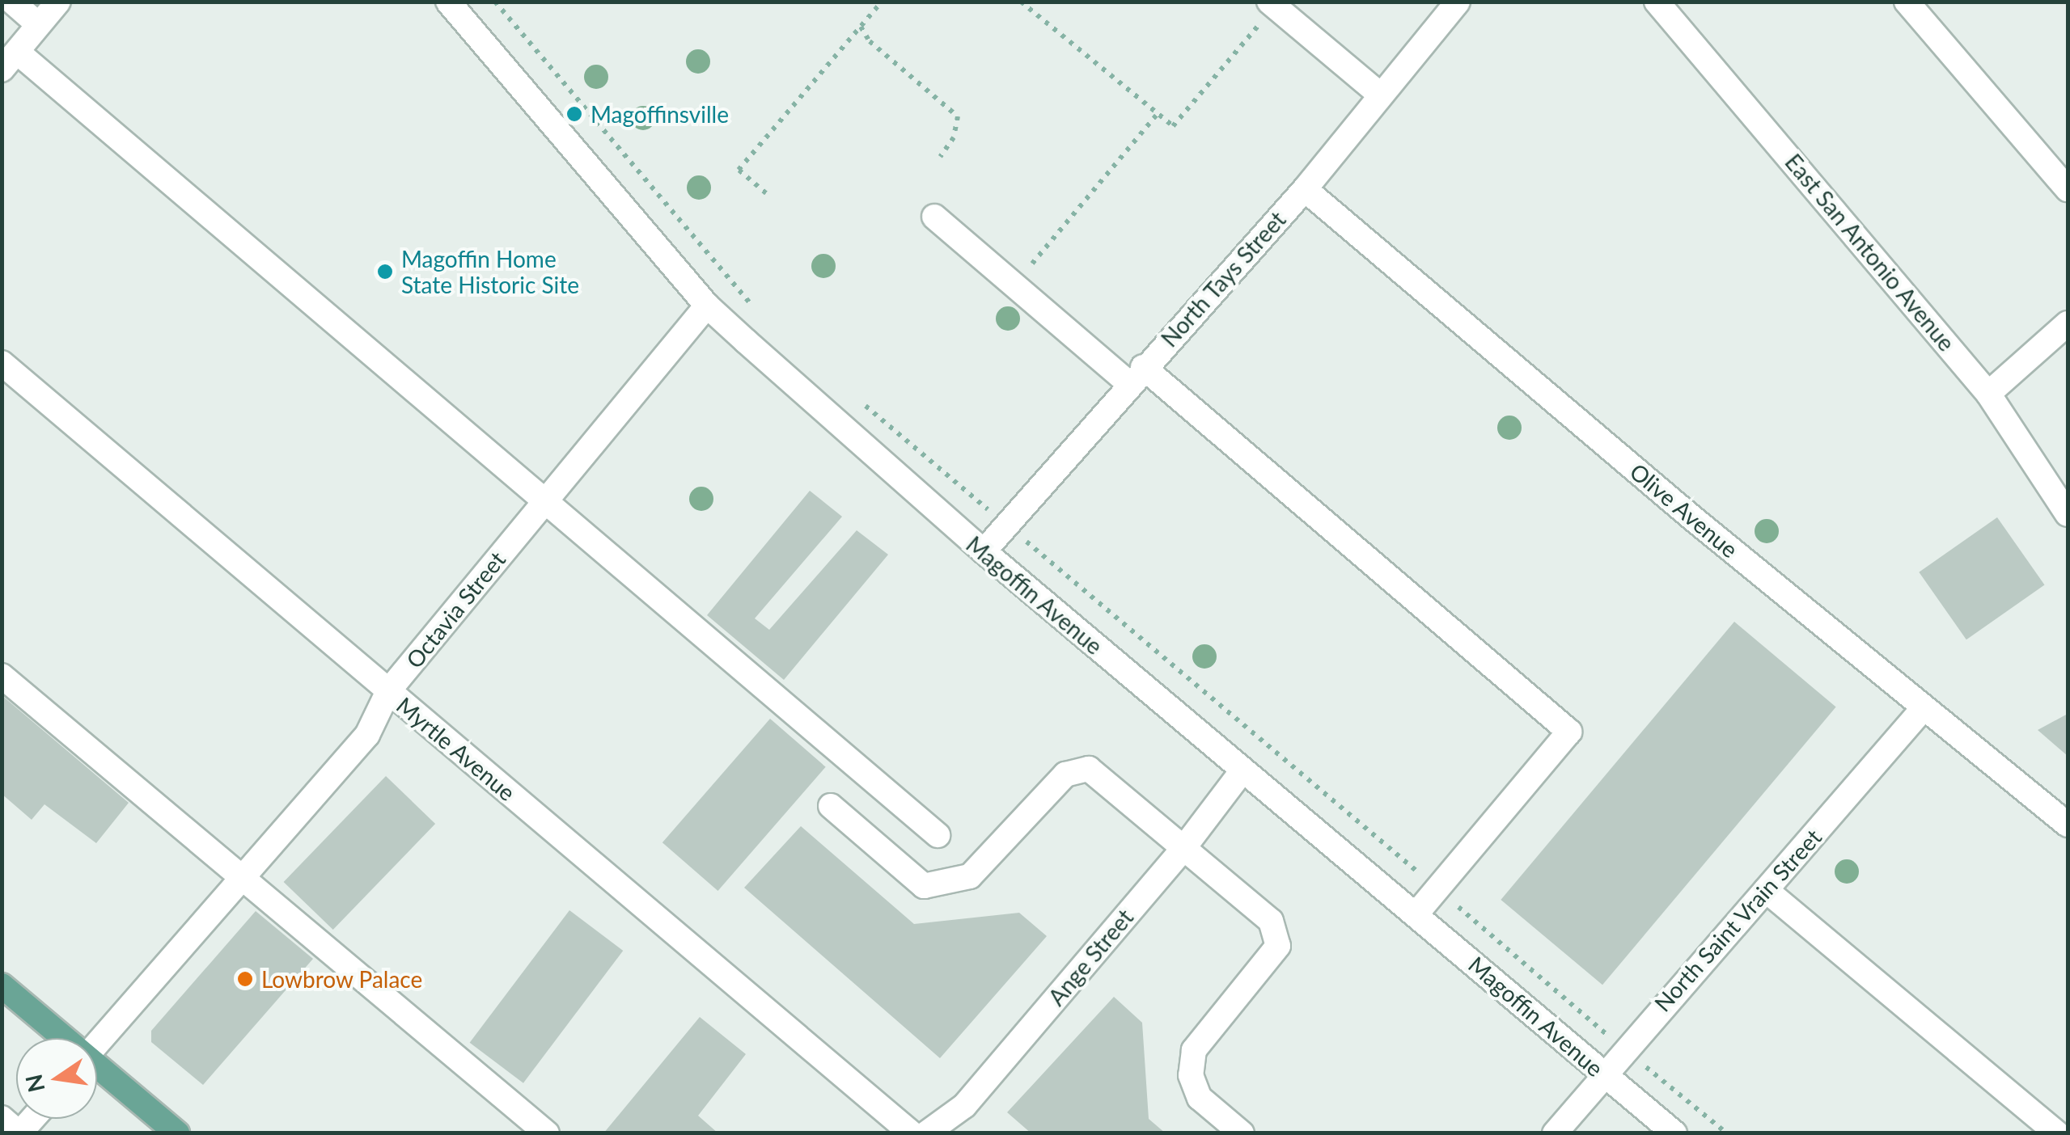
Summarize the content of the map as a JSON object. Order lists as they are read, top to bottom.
{
  "streets": {
    "street": [
      "East San Antonio Avenue",
      "North Tays Street",
      "Olive Avenue",
      "Magoffin Avenue",
      "Octavia Street",
      "Myrtle Avenue",
      "North Saint Vrain Street",
      "Ange Street"
    ]
  },
  "crossings": [
    ["North Tays Street", "Olive Avenue"],
    ["North Tays Street", "Magoffin Avenue"],
    ["Olive Avenue", "North Saint Vrain Street"],
    ["Magoffin Avenue", "Octavia Street"],
    ["Magoffin Avenue", "North Saint Vrain Street"],
    ["Magoffin Avenue", "Ange Street"],
    ["Octavia Street", "Myrtle Avenue"]
  ],
  "places": ["Magoffinsville", "Magoffin Home State Historic Site", "Lowbrow Palace"],
  "north": "left"
}
